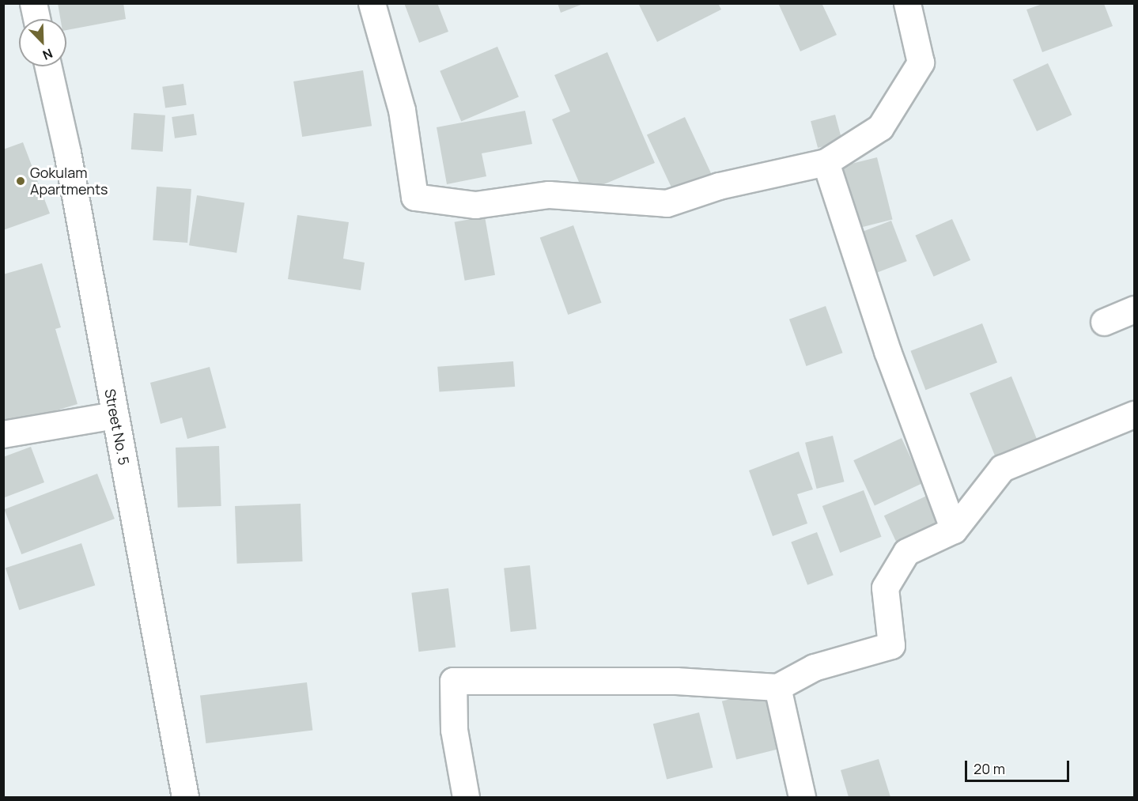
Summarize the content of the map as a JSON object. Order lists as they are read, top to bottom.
{
  "streets": {
    "street": ["Street No. 5"]
  },
  "places": ["Gokulam Apartments"],
  "scale_bar": "20 m",
  "north": "bottom right"
}
